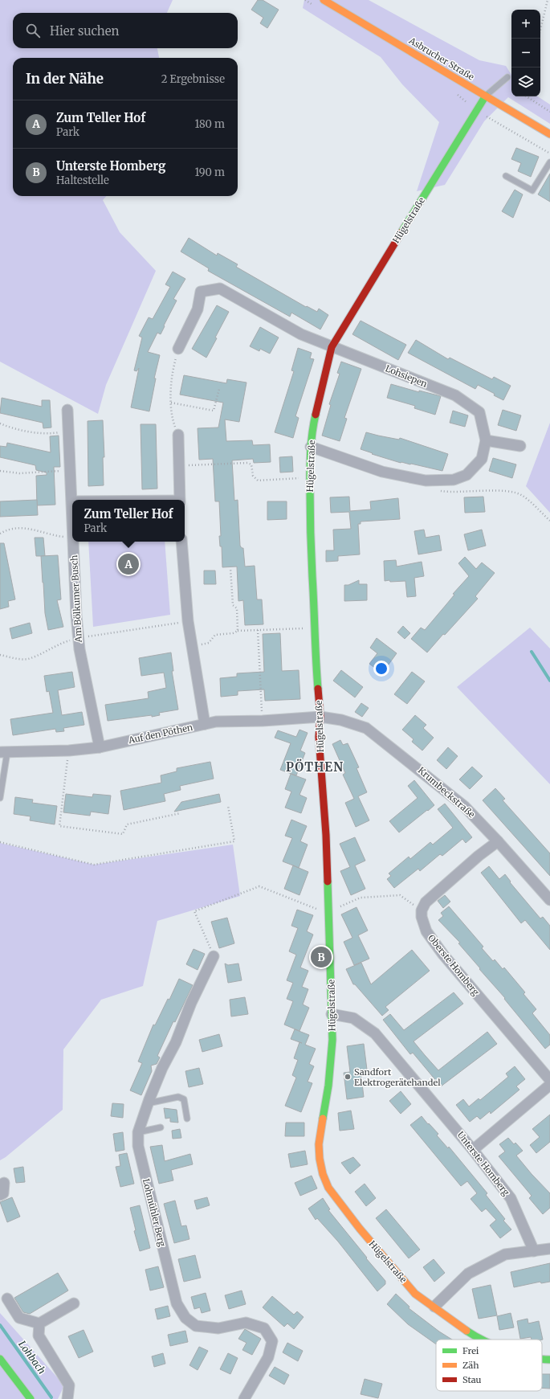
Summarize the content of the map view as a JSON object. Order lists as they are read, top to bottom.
{
  "streets": {
    "street": [
      "Asbrucher Straße",
      "Hügelstraße",
      "Lohsiepen",
      "Am Bölkumer Busch",
      "Auf den Pöthen",
      "Krumbeckstraße",
      "Oberste Homberg",
      "Unterste Homberg",
      "Lohmühler Berg"
    ]
  },
  "crossings": [
    ["Asbrucher Straße", "Hügelstraße"],
    ["Hügelstraße", "Lohsiepen"],
    ["Hügelstraße", "Auf den Pöthen"],
    ["Hügelstraße", "Krumbeckstraße"],
    ["Hügelstraße", "Unterste Homberg"],
    ["Am Bölkumer Busch", "Auf den Pöthen"],
    ["Auf den Pöthen", "Krumbeckstraße"],
    ["Krumbeckstraße", "Oberste Homberg"]
  ],
  "districts": ["PÖTHEN"],
  "water": ["Lohbach"],
  "places": ["Sandfort Elektrogerätehandel"],
  "legend": ["Frei", "Zäh", "Stau"],
  "page": {
    "map_buttons": ["+", "−"],
    "search": "Hier suchen",
    "heading": ["In der Nähe", "2 Ergebnisse"],
    "list": [
      {
        "mark": "A",
        "name": "Zum Teller Hof",
        "note": "Park",
        "value": "180 m"
      },
      {
        "mark": "B",
        "name": "Unterste Homberg",
        "note": "Haltestelle",
        "value": "190 m"
      }
    ],
    "popup": ["Zum Teller Hof", "Park"],
    "pins": ["A", "B"]
  }
}
